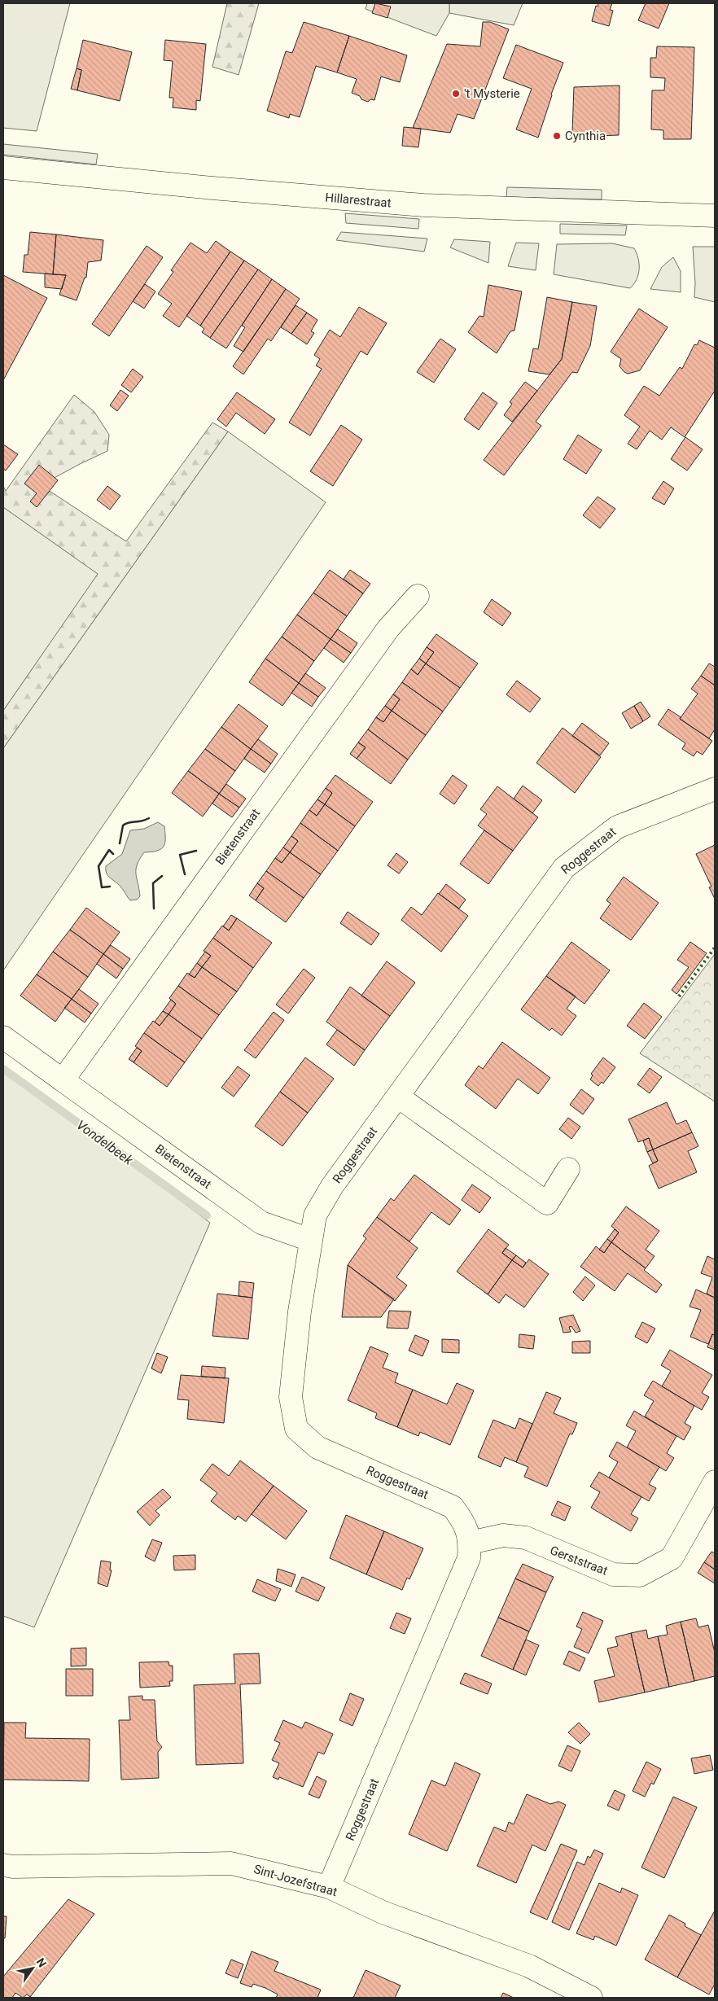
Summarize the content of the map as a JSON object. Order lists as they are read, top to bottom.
{
  "streets": {
    "street": [
      "Hillarestraat",
      "Bietenstraat",
      "Roggestraat",
      "Gerststraat",
      "Sint-Jozefstraat"
    ]
  },
  "crossings": [
    ["Bietenstraat", "Roggestraat"],
    ["Roggestraat", "Gerststraat"],
    ["Roggestraat", "Sint-Jozefstraat"]
  ],
  "water": ["Vondelbeek"],
  "places": ["'t Mysterie", "Cynthia"],
  "north": "top right"
}
